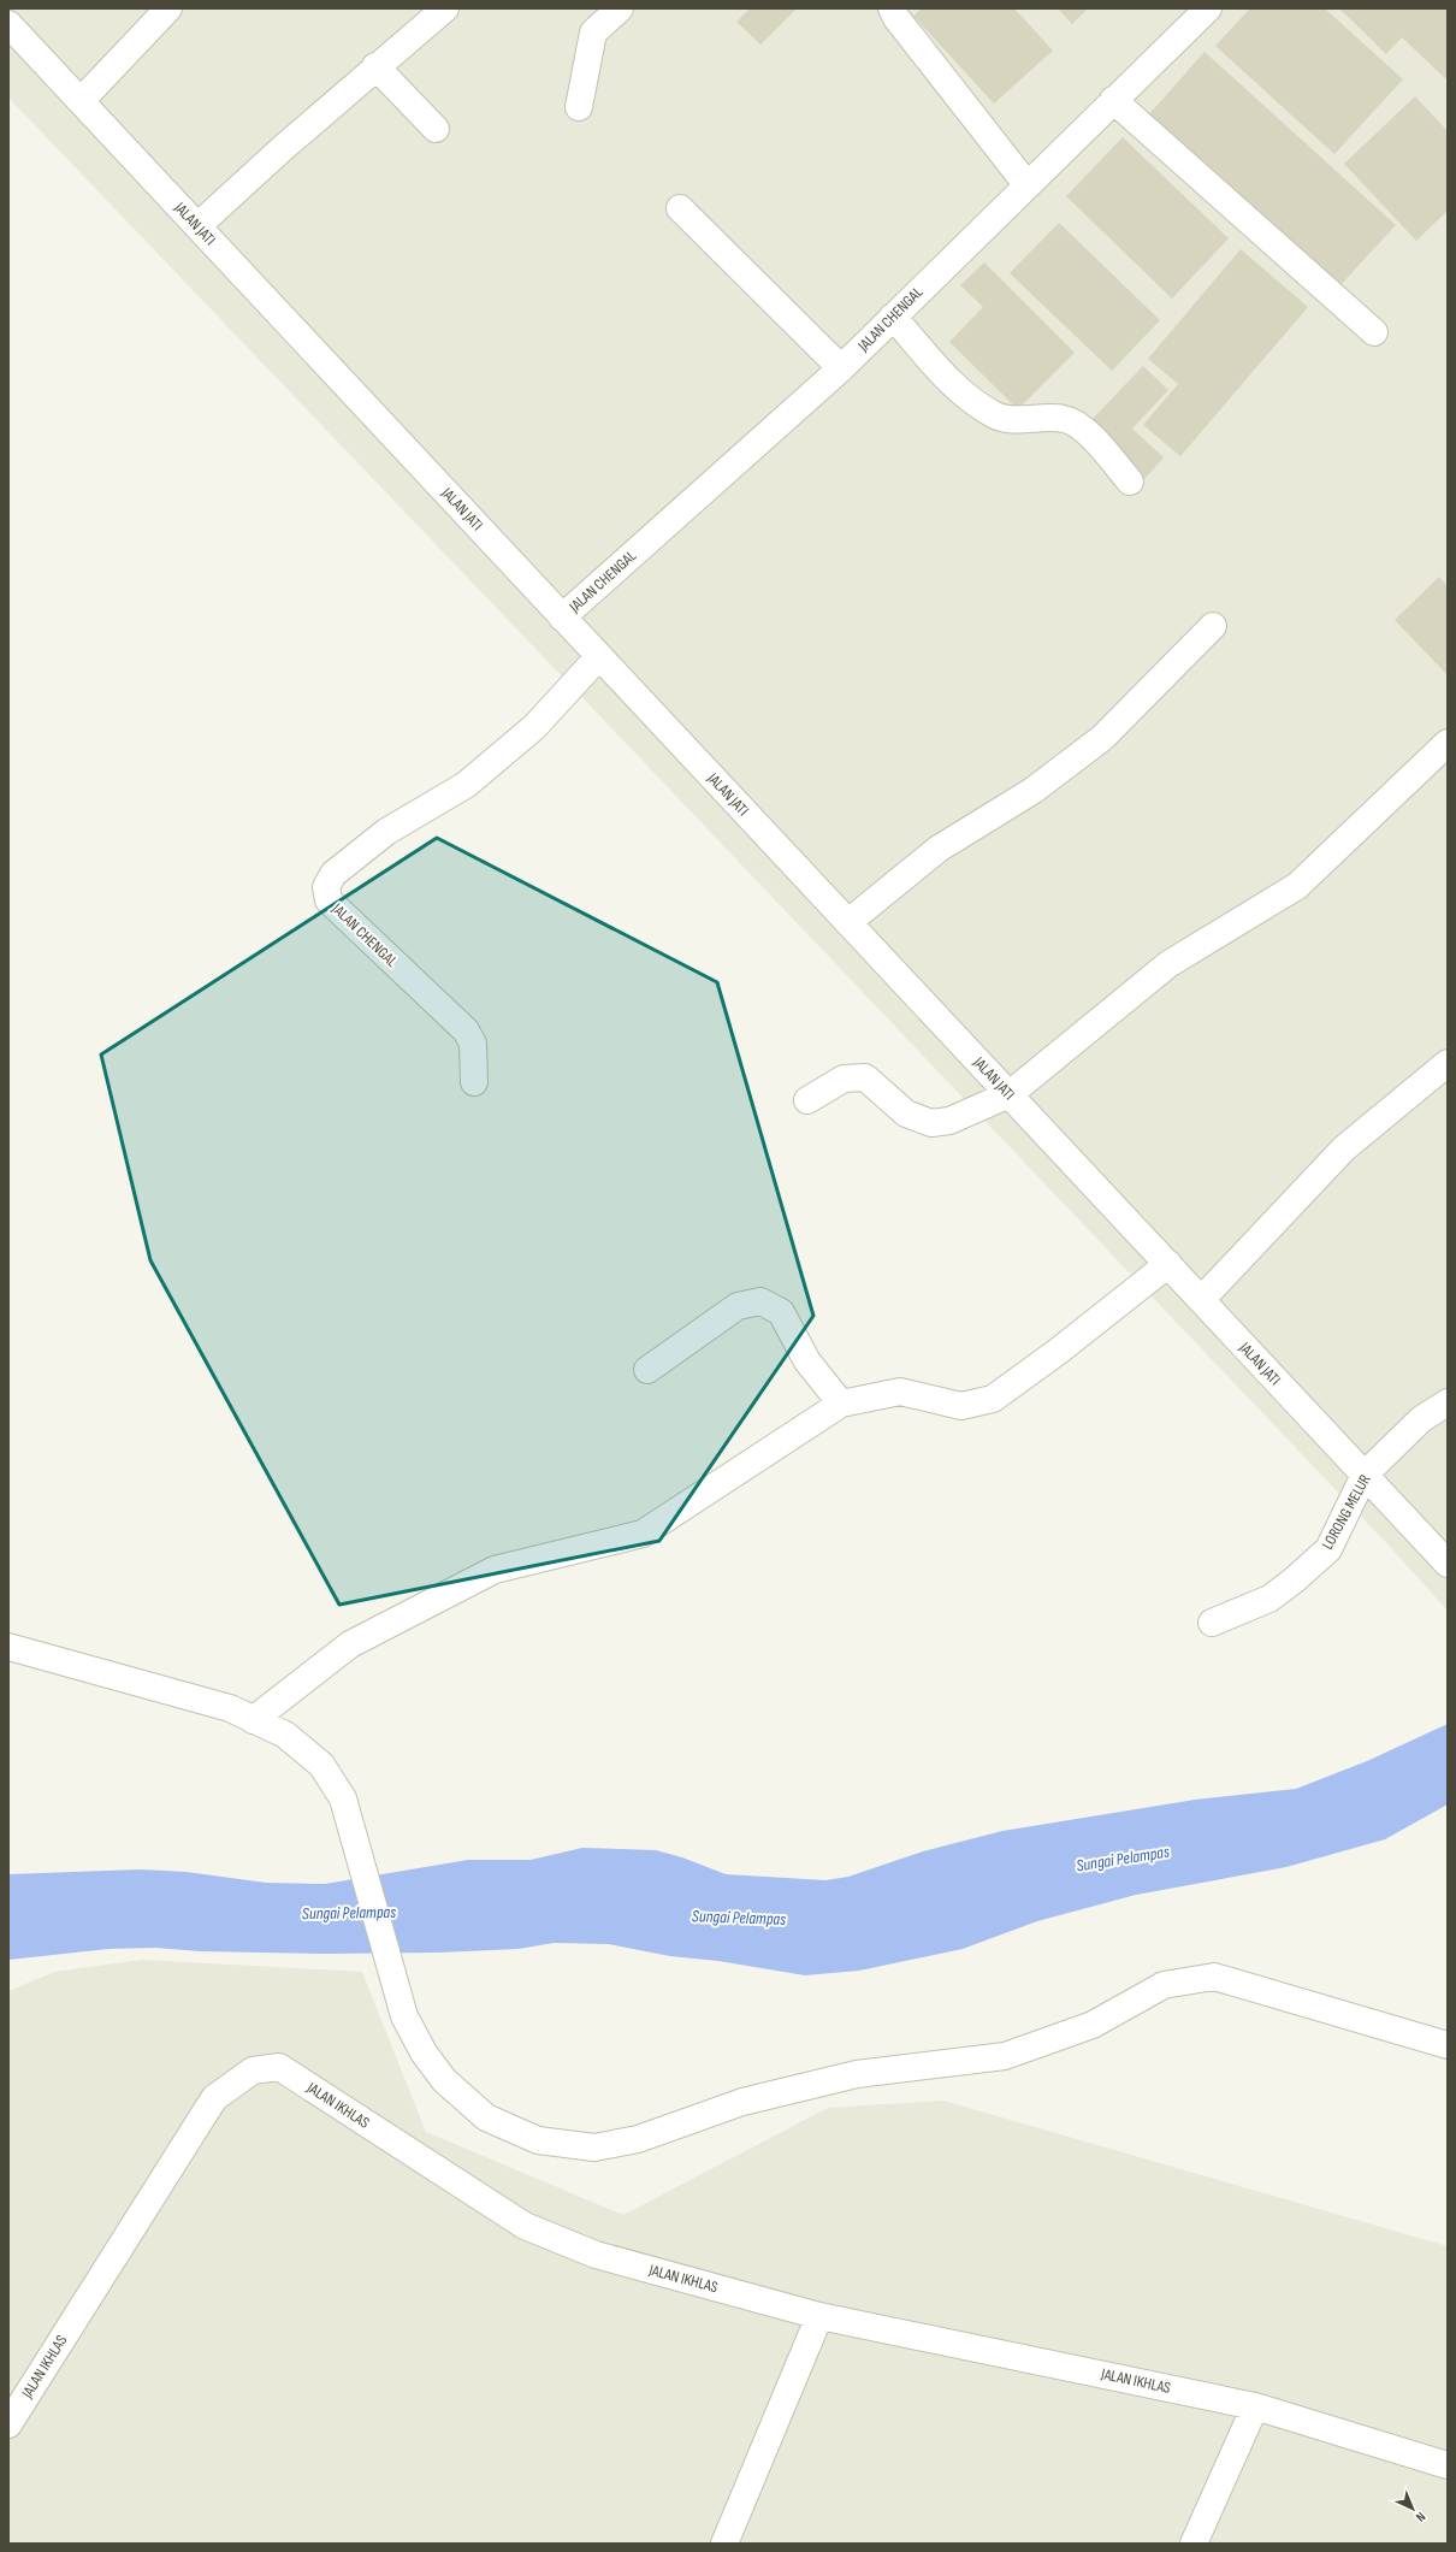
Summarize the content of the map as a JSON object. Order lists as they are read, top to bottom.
{
  "streets": {
    "street": [
      "JALAN JATI",
      "JALAN CHENGAL",
      "LORONG MELUR",
      "JALAN IKHLAS"
    ]
  },
  "crossings": [
    ["JALAN JATI", "JALAN CHENGAL"],
    ["JALAN JATI", "LORONG MELUR"]
  ],
  "water": ["Sungai Pelampas"],
  "north": "bottom right"
}
